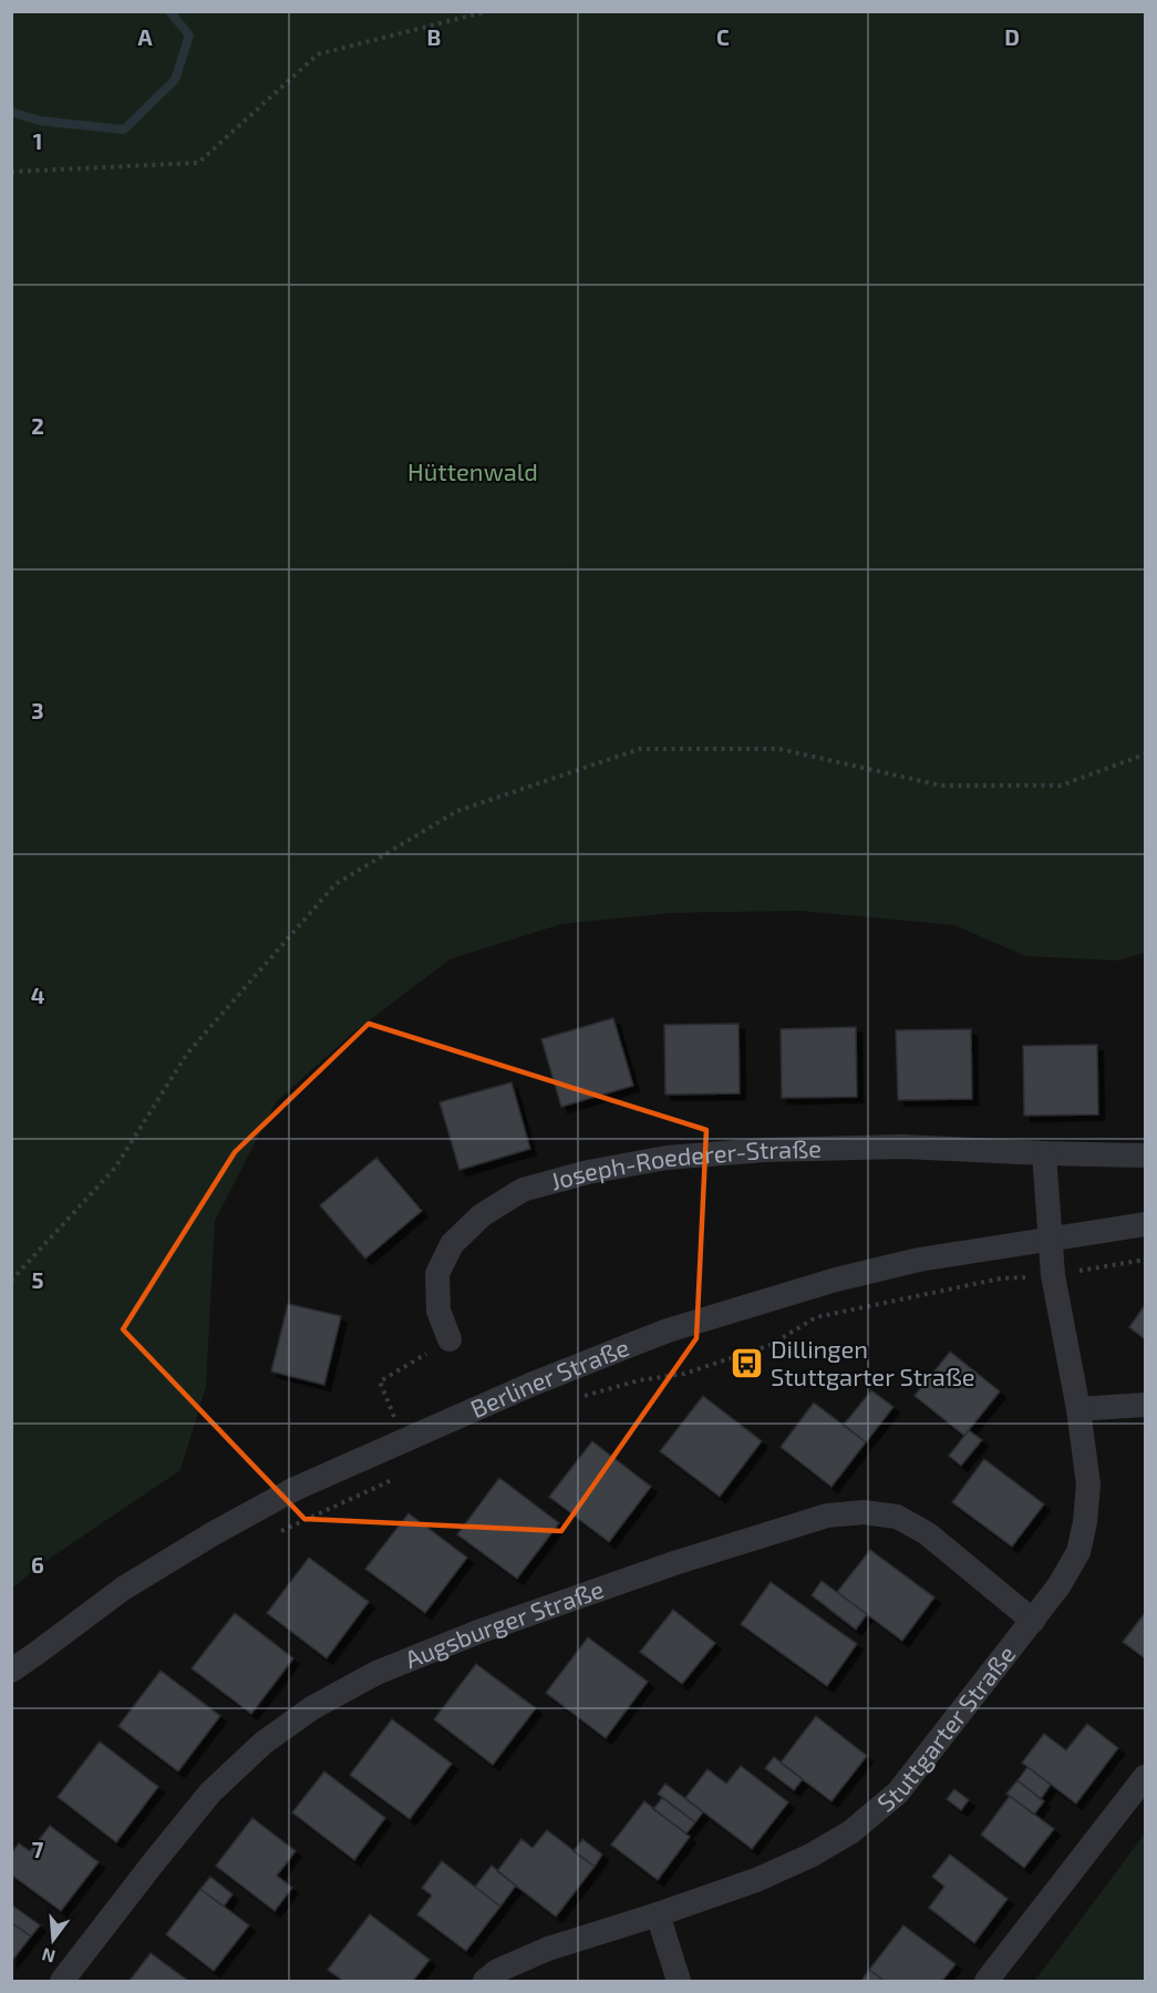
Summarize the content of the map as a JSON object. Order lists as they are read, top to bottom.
{
  "streets": {
    "street": [
      "Joseph-Roederer-Straße",
      "Berliner Straße",
      "Augsburger Straße",
      "Stuttgarter Straße"
    ]
  },
  "crossings": [
    ["Berliner Straße", "Stuttgarter Straße"],
    ["Augsburger Straße", "Stuttgarter Straße"]
  ],
  "parks": ["Hüttenwald"],
  "places": {
    "bus stop": ["Dillingen Stuttgarter Straße"]
  },
  "north": "bottom",
  "grid": {
    "columns": [
      "A",
      "B",
      "C",
      "D"
    ],
    "rows": [
      "1",
      "2",
      "3",
      "4",
      "5",
      "6",
      "7"
    ]
  }
}
